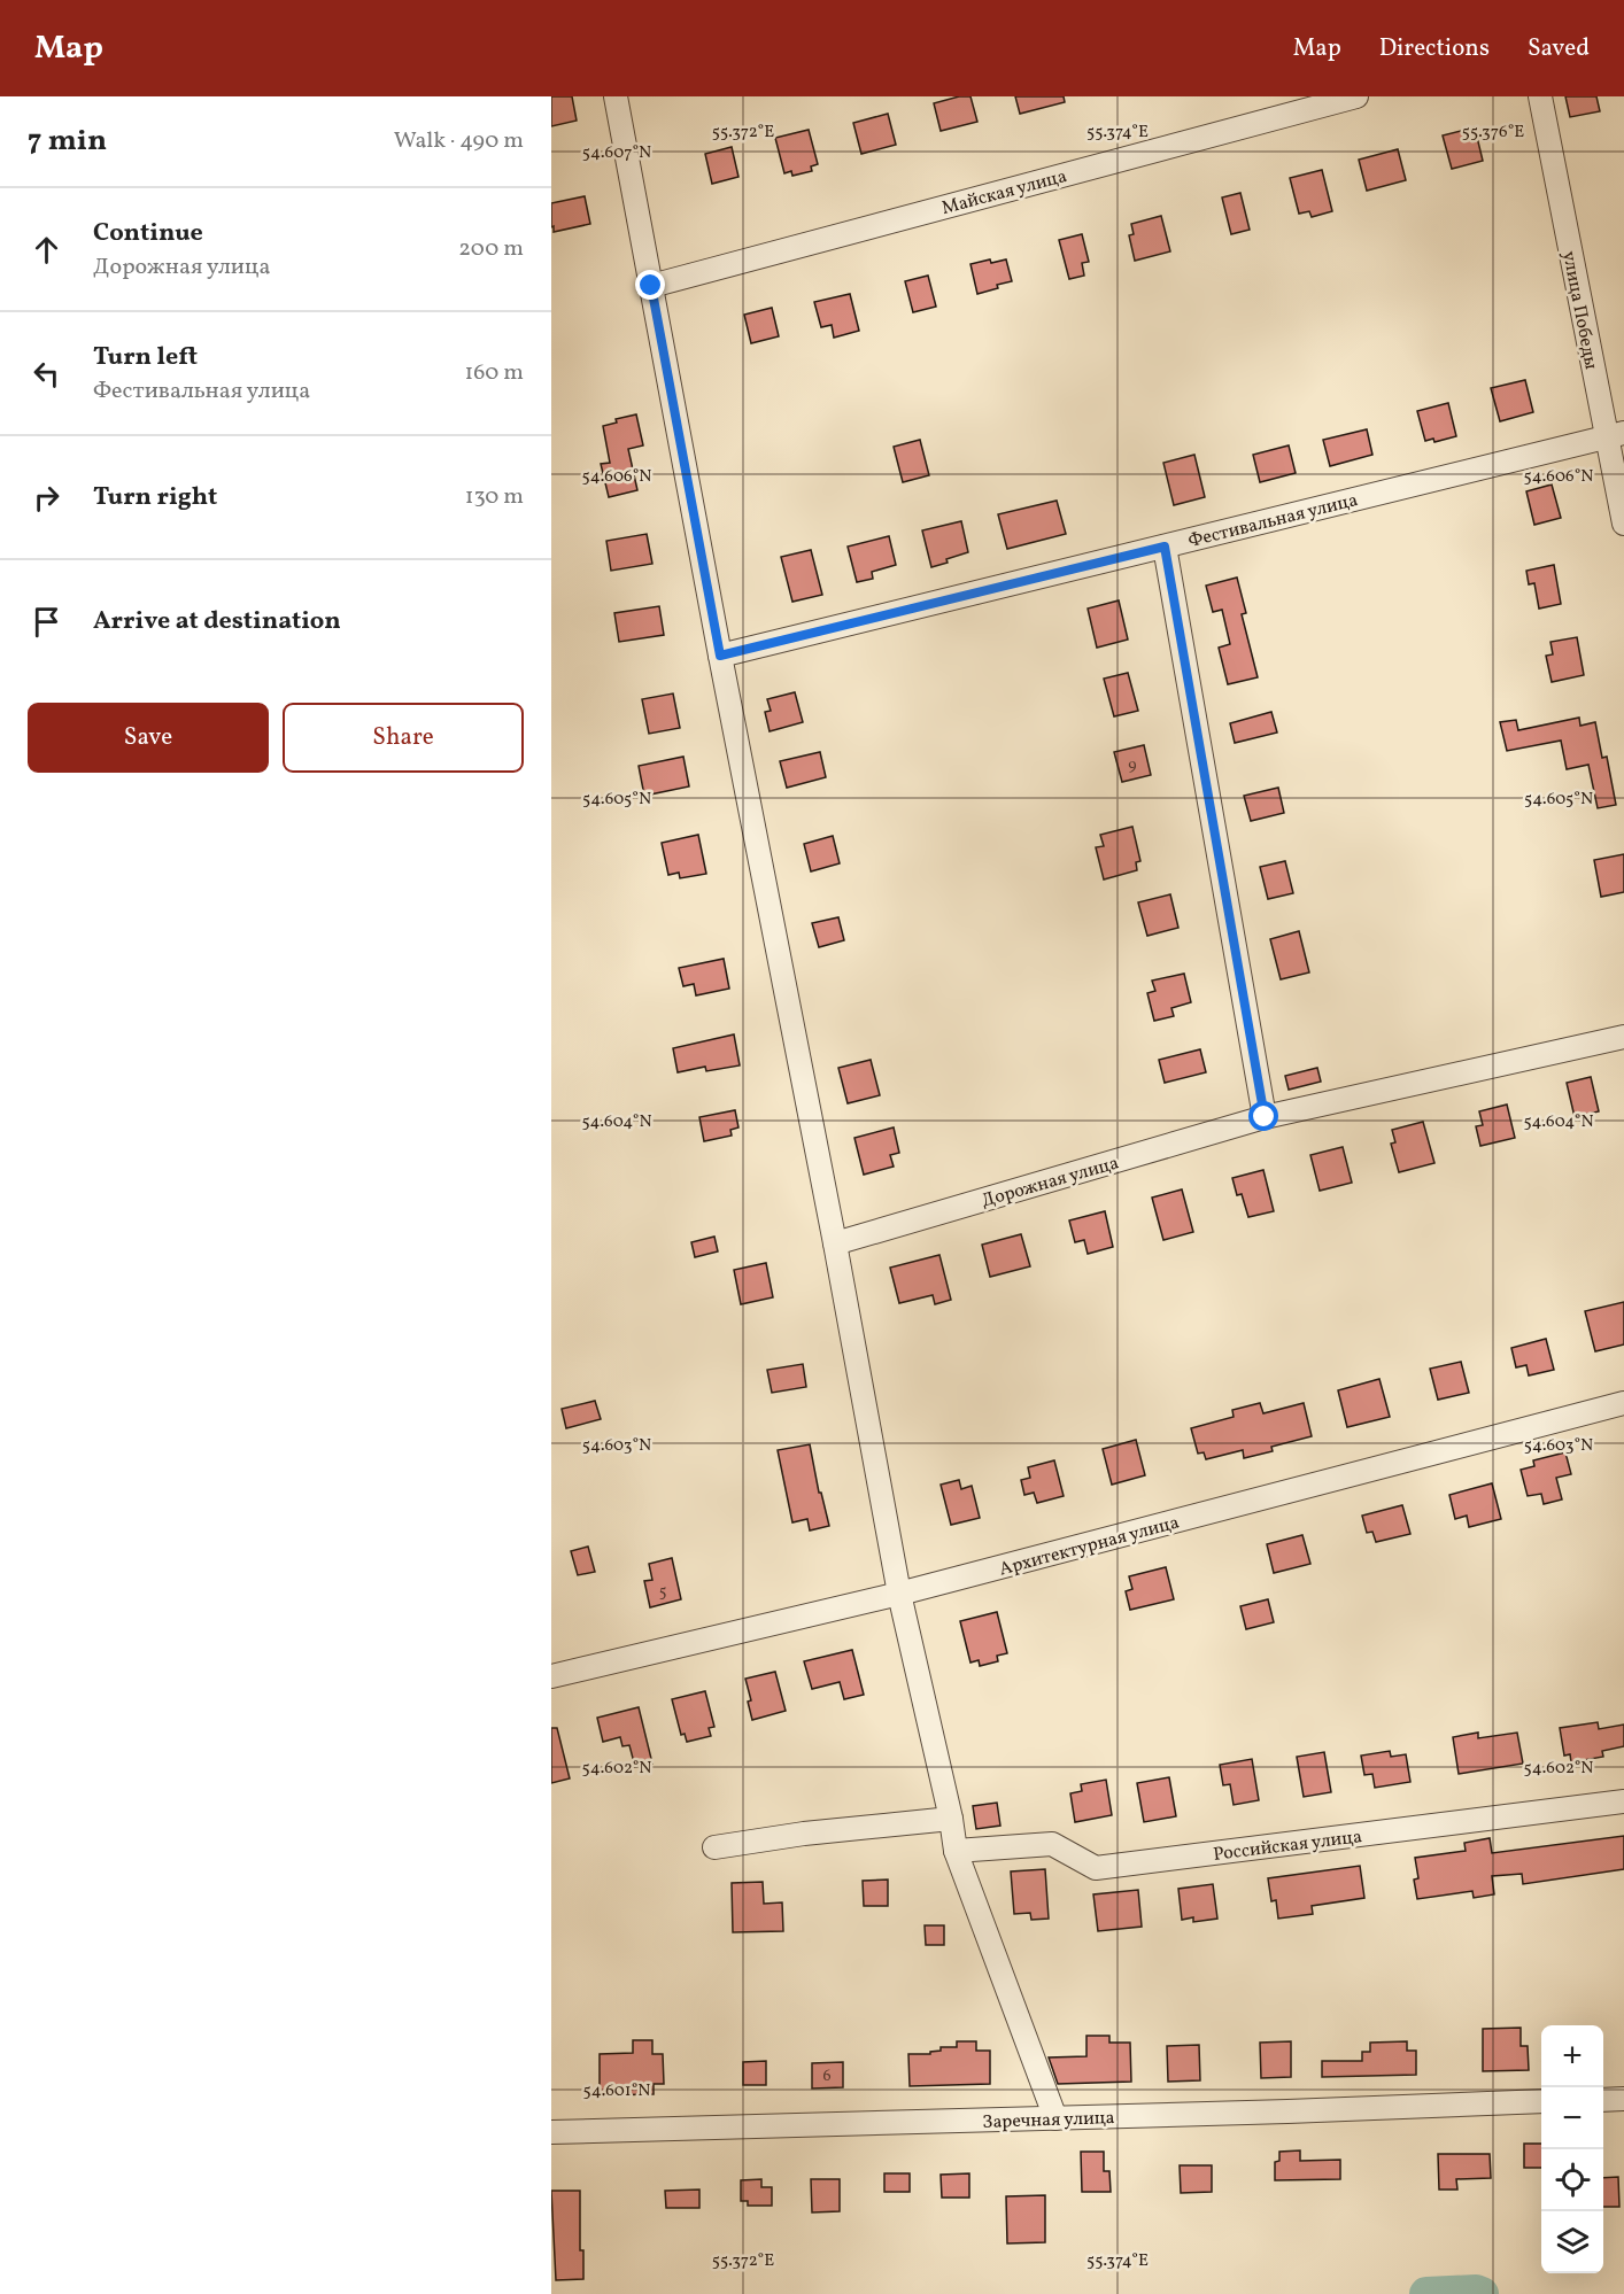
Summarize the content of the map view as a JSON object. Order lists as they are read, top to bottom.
{
  "streets": {
    "street": [
      "Майская улица",
      "улица Победы",
      "Фестивальная улица",
      "Дорожная улица",
      "Архитектурная улица",
      "Российская улица",
      "Заречная улица"
    ]
  },
  "crossings": [
    ["улица Победы", "Фестивальная улица"]
  ],
  "house_numbers": ["9", "5", "6"],
  "page": {
    "header": "Map",
    "nav": ["Map", "Directions", "Saved"],
    "heading": ["7 min", "Walk · 490 m"],
    "list": [
      ["Continue", "Дорожная улица", "200 m"],
      ["Turn left", "Фестивальная улица", "160 m"],
      ["Turn right", "130 m"],
      "Arrive at destination"
    ],
    "buttons": ["Save", "Share"],
    "map_buttons": ["+", "−"]
  },
  "coordinates": [
    "55.372°E",
    "55.374°E",
    "55.376°E",
    "54.607°N",
    "54.606°N",
    "54.605°N",
    "54.604°N",
    "54.603°N",
    "54.602°N",
    "54.601°N"
  ]
}
